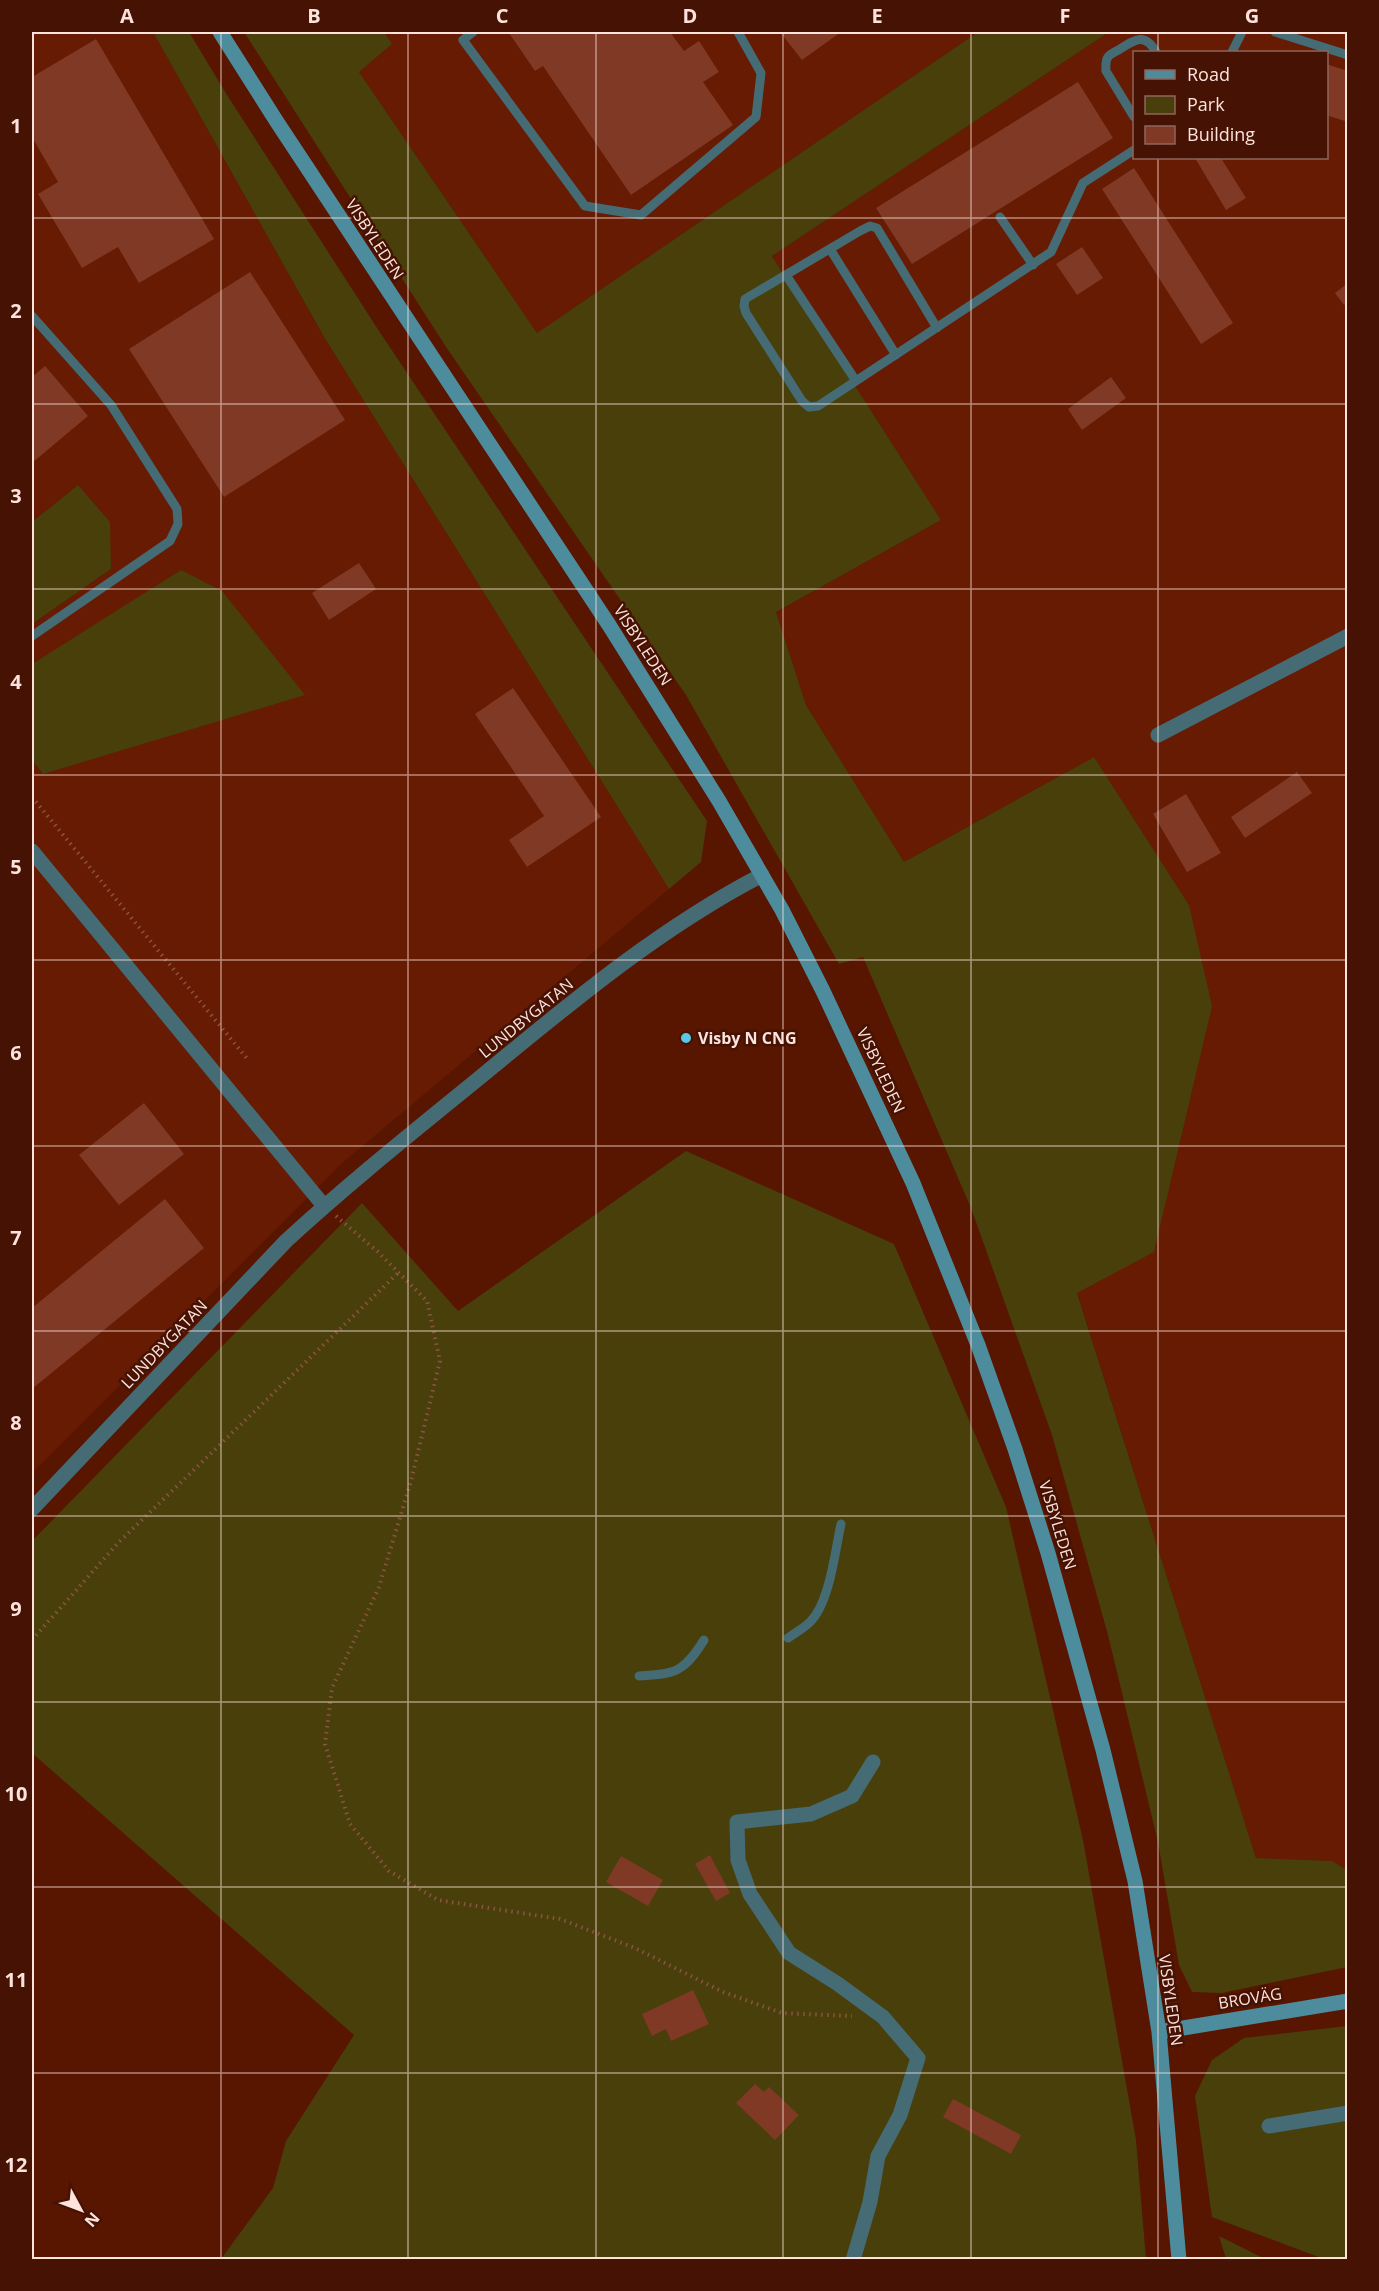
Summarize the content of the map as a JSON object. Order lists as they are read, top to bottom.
{
  "streets": {
    "main road": ["VISBYLEDEN", "BROVÄG"],
    "street": ["LUNDBYGATAN"]
  },
  "crossings": [
    ["VISBYLEDEN", "LUNDBYGATAN"],
    ["VISBYLEDEN", "BROVÄG"]
  ],
  "places": ["Visby N CNG"],
  "legend": ["Road", "Park", "Building"],
  "north": "bottom right",
  "grid": {
    "columns": [
      "A",
      "B",
      "C",
      "D",
      "E",
      "F",
      "G"
    ],
    "rows": [
      "1",
      "2",
      "3",
      "4",
      "5",
      "6",
      "7",
      "8",
      "9",
      "10",
      "11",
      "12"
    ]
  }
}
